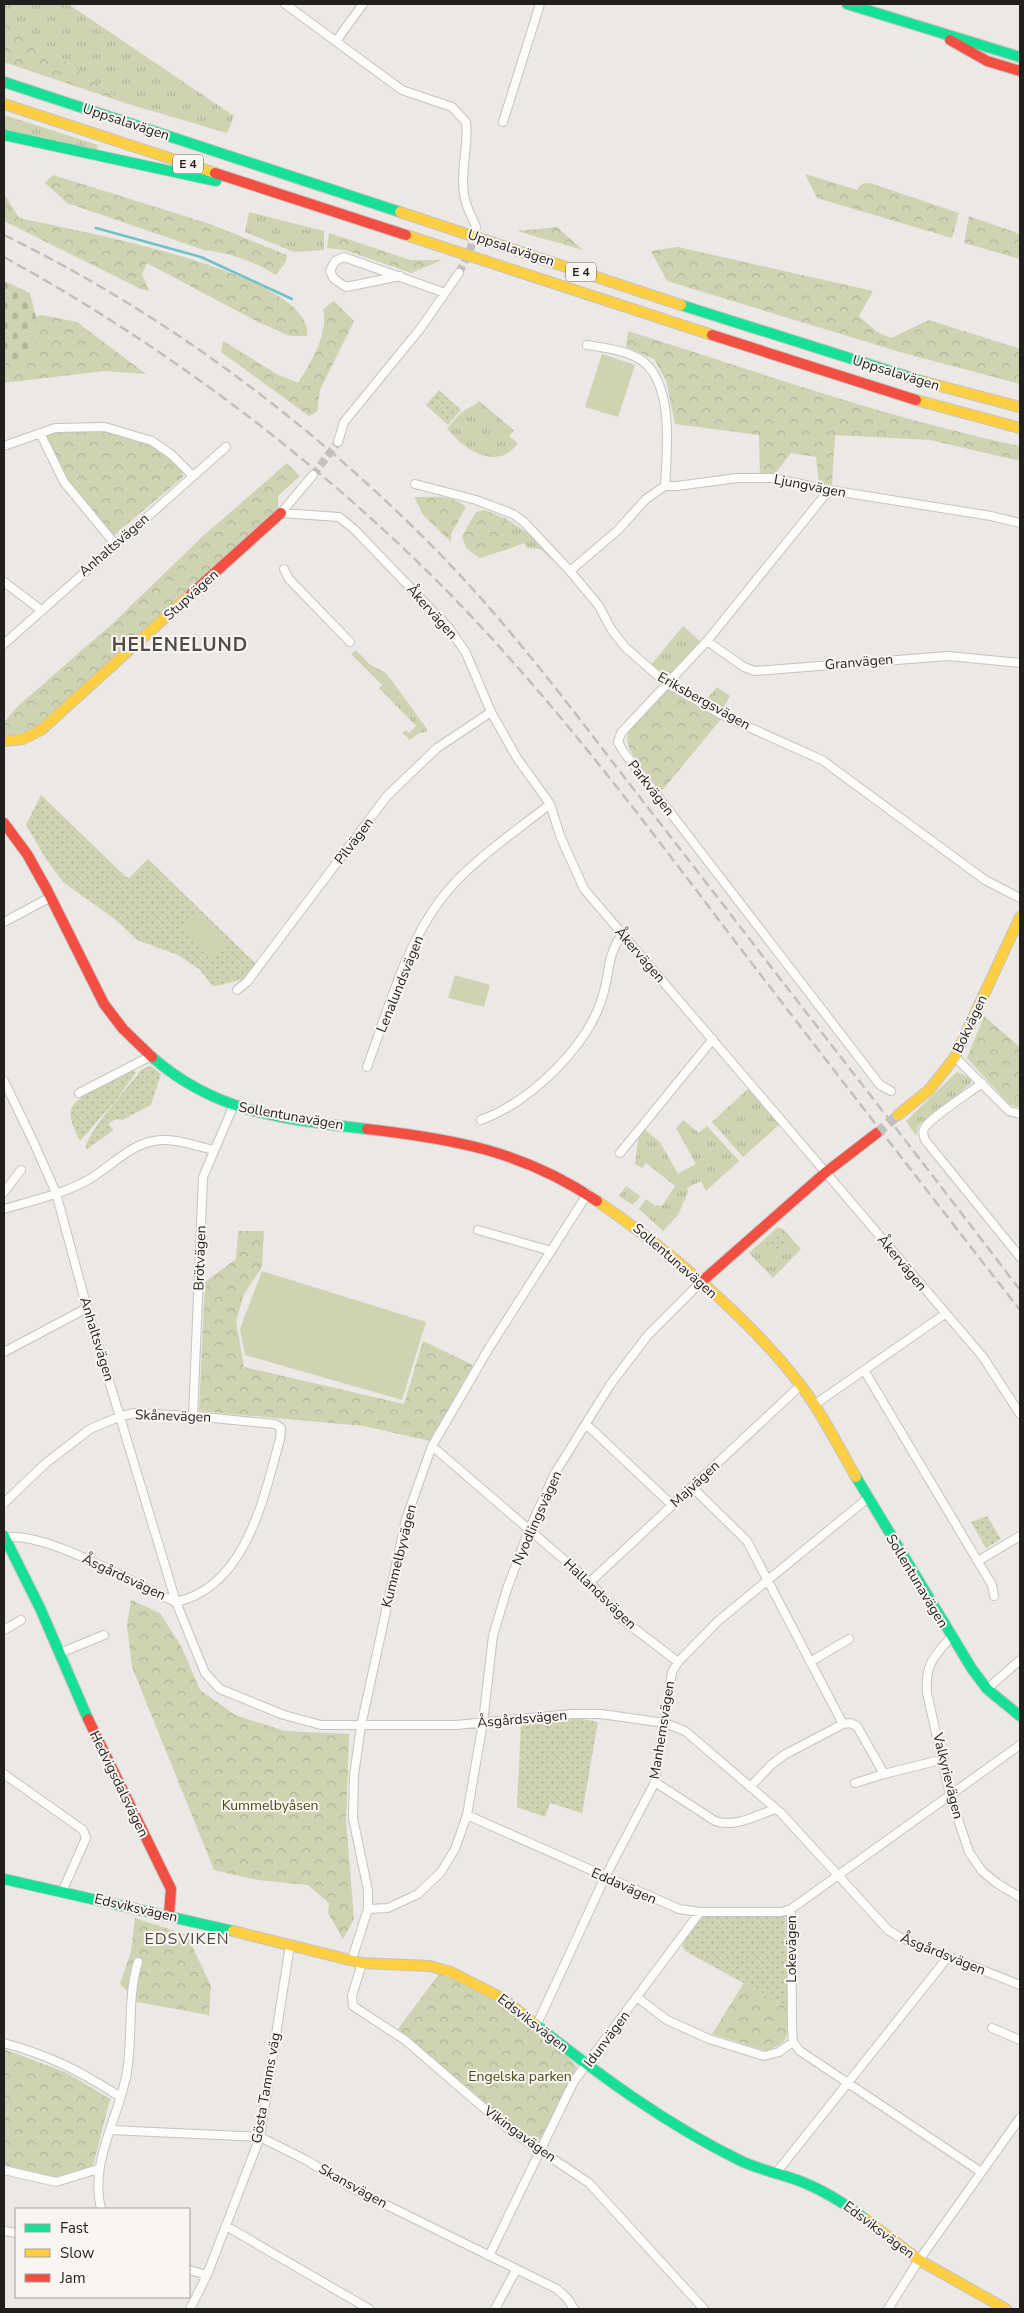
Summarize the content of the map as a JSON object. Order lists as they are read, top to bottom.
{
  "streets": {
    "main road": [
      "Uppsalavägen",
      "E 4",
      "Stupvägen",
      "Bokvägen",
      "Sollentunavägen",
      "Nyodlingsvägen",
      "Hedvigsdalsvägen",
      "Edsviksvägen"
    ],
    "street": [
      "Ljungvägen",
      "Anhaltsvägen",
      "Åkervägen",
      "Granvägen",
      "Eriksbergsvägen",
      "Parkvägen",
      "Pilvägen",
      "Lenalundsvägen",
      "Brötvägen",
      "Skånevägen",
      "Majvägen",
      "Kummelbyvägen",
      "Åsgårdsvägen",
      "Hallandsvägen",
      "Manhemsvägen",
      "Valkyrievägen",
      "Eddavägen",
      "Lokevägen",
      "Idunvägen",
      "Gösta Tamms väg",
      "Vikingavägen",
      "Skansvägen"
    ]
  },
  "crossings": [
    ["Ljungvägen", "Parkvägen"],
    ["Anhaltsvägen", "Skånevägen"],
    ["Anhaltsvägen", "Åsgårdsvägen"],
    ["Stupvägen", "Åkervägen"],
    ["Åkervägen", "Pilvägen"],
    ["Åkervägen", "Lenalundsvägen"],
    ["Åkervägen", "Nyodlingsvägen"],
    ["Granvägen", "Parkvägen"],
    ["Eriksbergsvägen", "Parkvägen"],
    ["Sollentunavägen", "Brötvägen"],
    ["Sollentunavägen", "Majvägen"],
    ["Sollentunavägen", "Nyodlingsvägen"],
    ["Sollentunavägen", "Kummelbyvägen"],
    ["Sollentunavägen", "Manhemsvägen"],
    ["Sollentunavägen", "Valkyrievägen"],
    ["Brötvägen", "Skånevägen"],
    ["Skånevägen", "Åsgårdsvägen"],
    ["Majvägen", "Hallandsvägen"],
    ["Nyodlingsvägen", "Kummelbyvägen"],
    ["Nyodlingsvägen", "Åsgårdsvägen"],
    ["Nyodlingsvägen", "Hallandsvägen"],
    ["Nyodlingsvägen", "Eddavägen"],
    ["Kummelbyvägen", "Åsgårdsvägen"],
    ["Kummelbyvägen", "Hallandsvägen"],
    ["Kummelbyvägen", "Edsviksvägen"],
    ["Kummelbyvägen", "Vikingavägen"],
    ["Åsgårdsvägen", "Manhemsvägen"],
    ["Åsgårdsvägen", "Hedvigsdalsvägen"],
    ["Åsgårdsvägen", "Lokevägen"],
    ["Hallandsvägen", "Manhemsvägen"],
    ["Manhemsvägen", "Eddavägen"],
    ["Manhemsvägen", "Edsviksvägen"],
    ["Valkyrievägen", "Lokevägen"],
    ["Hedvigsdalsvägen", "Edsviksvägen"],
    ["Eddavägen", "Lokevägen"],
    ["Eddavägen", "Idunvägen"],
    ["Edsviksvägen", "Idunvägen"],
    ["Edsviksvägen", "Gösta Tamms väg"],
    ["Edsviksvägen", "Vikingavägen"],
    ["Idunvägen", "Vikingavägen"],
    ["Idunvägen", "Skansvägen"],
    ["Gösta Tamms väg", "Skansvägen"]
  ],
  "districts": ["HELENELUND", "EDSVIKEN"],
  "parks": ["Kummelbyåsen", "Engelska parken"],
  "legend": ["Fast", "Slow", "Jam"]
}
